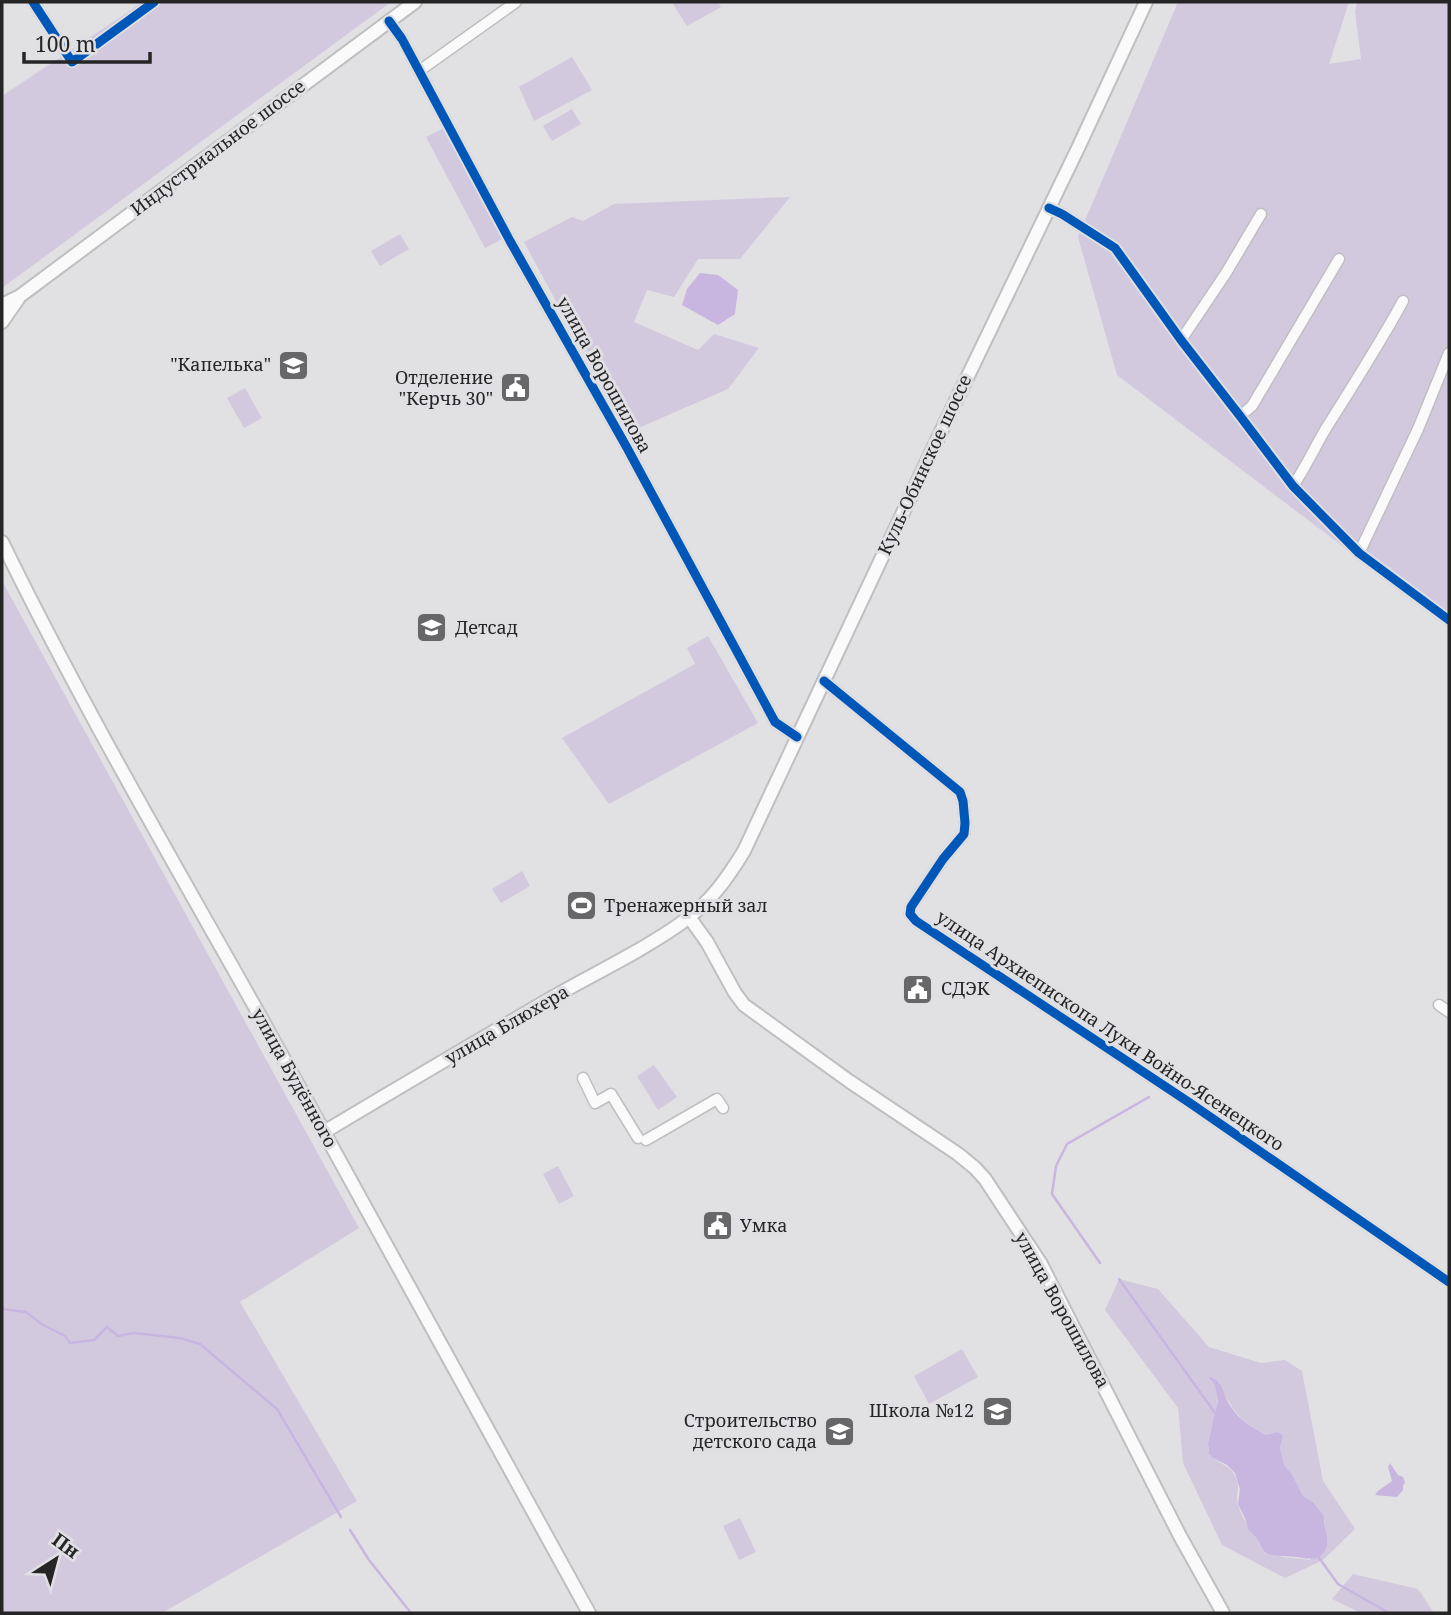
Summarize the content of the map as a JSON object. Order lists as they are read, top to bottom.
{
  "streets": {
    "main road": [
      "Индустриальное шоссе",
      "улица Ворошилова",
      "Куль-Обинское шоссе",
      "улица Блюхера",
      "улица Будённого"
    ],
    "street": ["улица Архиепископа Луки Войно-Ясенецкого"]
  },
  "crossings": [
    ["Индустриальное шоссе", "улица Ворошилова"],
    ["улица Ворошилова", "Куль-Обинское шоссе"],
    ["улица Ворошилова", "улица Блюхера"],
    ["Куль-Обинское шоссе", "улица Блюхера"],
    ["Куль-Обинское шоссе", "улица Архиепископа Луки Войно-Ясенецкого"],
    ["улица Блюхера", "улица Будённого"]
  ],
  "places": {
    "school or university": [
      "\"Капелька\"",
      "Детсад",
      "Школа №12",
      "Строительство детского сада"
    ],
    "public building": ["Отделение \"Керчь 30\"", "СДЭК", "Умка"],
    "sports": ["Тренажерный зал"]
  },
  "scale_bar": "100 m",
  "north": "top right"
}
